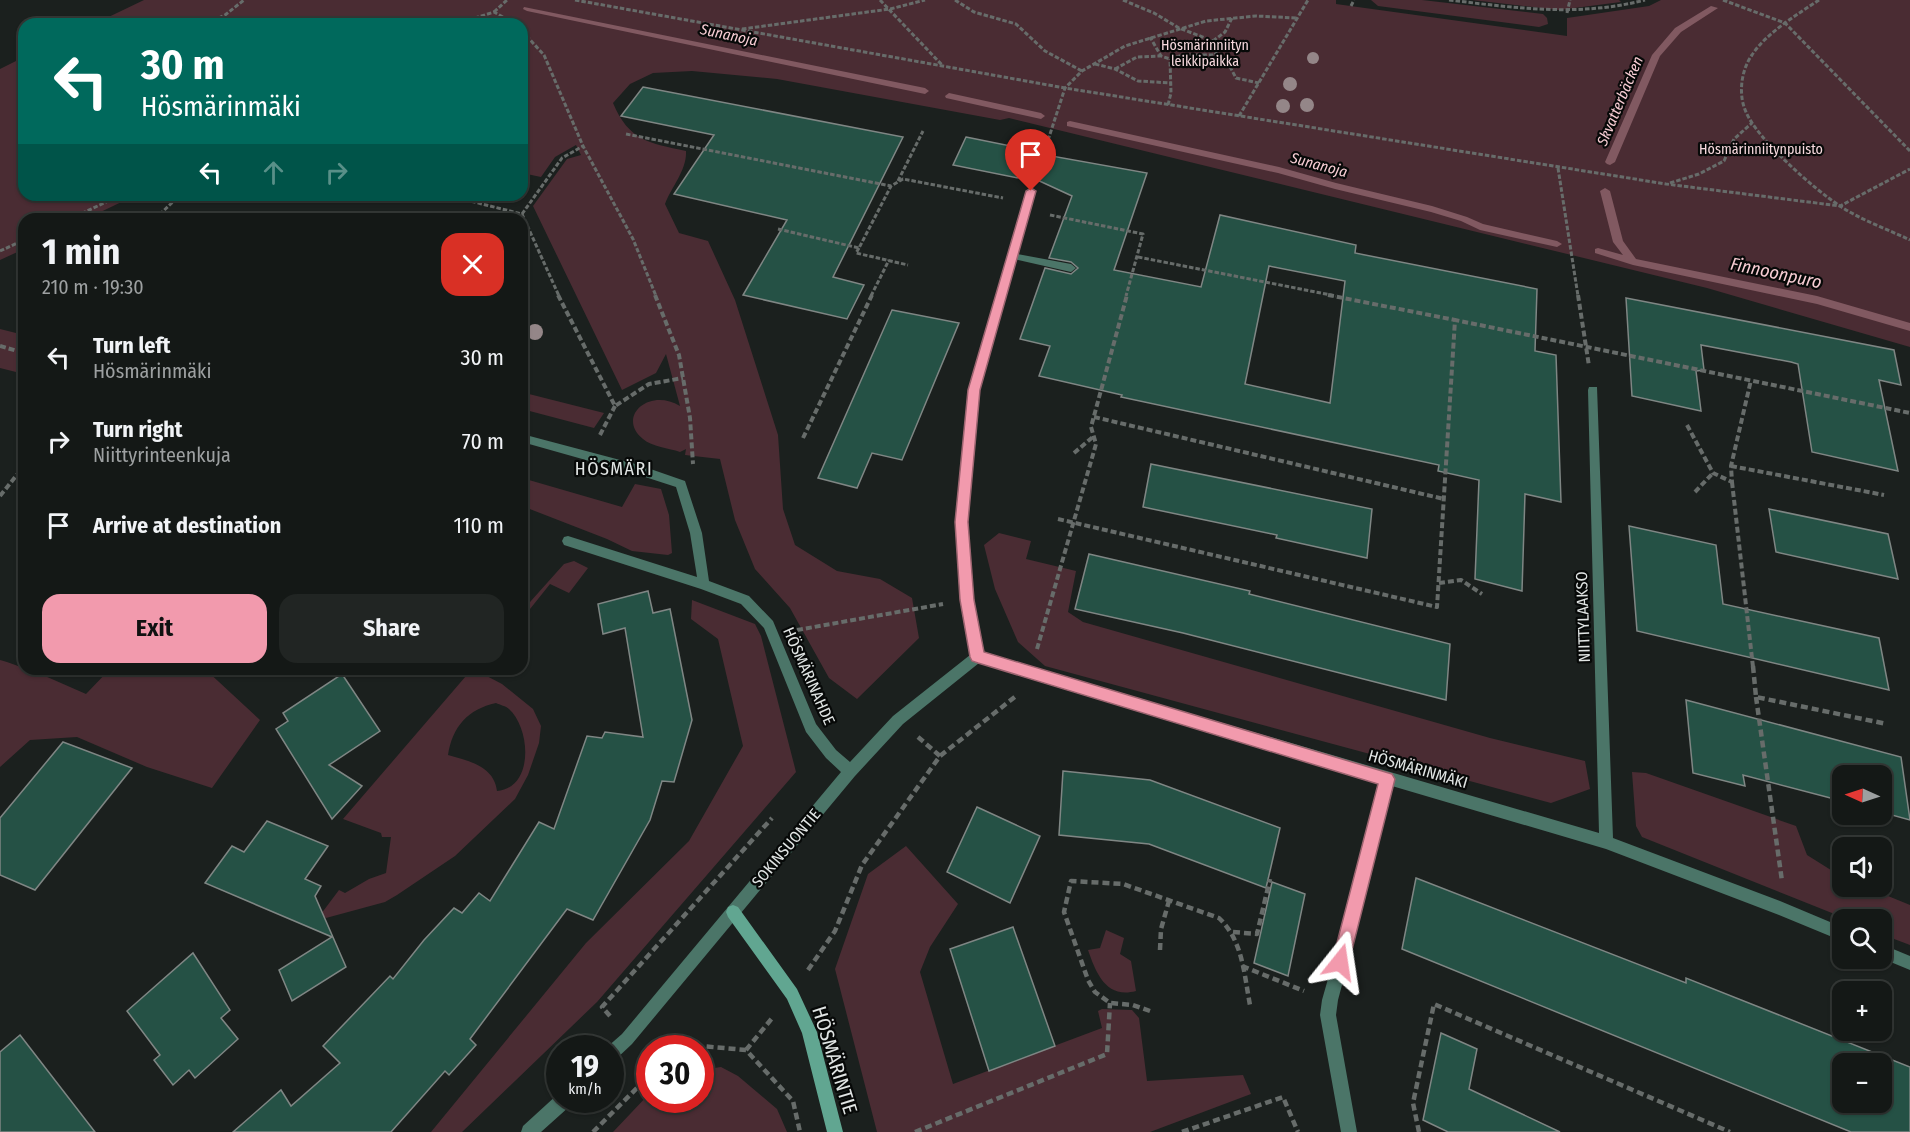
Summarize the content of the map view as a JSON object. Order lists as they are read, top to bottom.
{
  "streets": {
    "street": [
      "NIITTYLAAKSO",
      "HÖSMÄRINAHDE",
      "HÖSMÄRINMÄKI",
      "SOKINSUONTIE",
      "HÖSMÄRINTIE"
    ]
  },
  "crossings": [
    ["NIITTYLAAKSO", "HÖSMÄRINMÄKI"],
    ["HÖSMÄRINAHDE", "SOKINSUONTIE"],
    ["HÖSMÄRINMÄKI", "SOKINSUONTIE"],
    ["SOKINSUONTIE", "HÖSMÄRINTIE"]
  ],
  "districts": ["HÖSMÄRI"],
  "water": ["Sunanoja", "Skvatterbäcken", "Finnoonpuro"],
  "parks": ["Hösmärinniityn leikkipaikka", "Hösmärinniitynpuisto"],
  "north": "left",
  "page": {
    "turn": ["30 m", "Hösmärinmäki"],
    "heading": ["1 min", "210 m · 19:30"],
    "list": [
      {
        "name": "Turn left",
        "note": "Hösmärinmäki",
        "value": "30 m"
      },
      {
        "name": "Turn right",
        "note": "Niittyrinteenkuja",
        "value": "70 m"
      },
      {
        "name": "Arrive at destination",
        "value": "110 m"
      }
    ],
    "buttons": ["Exit", "Share"],
    "map_buttons": ["+", "−"],
    "speed": "19 km/h",
    "limit": "30"
  }
}
